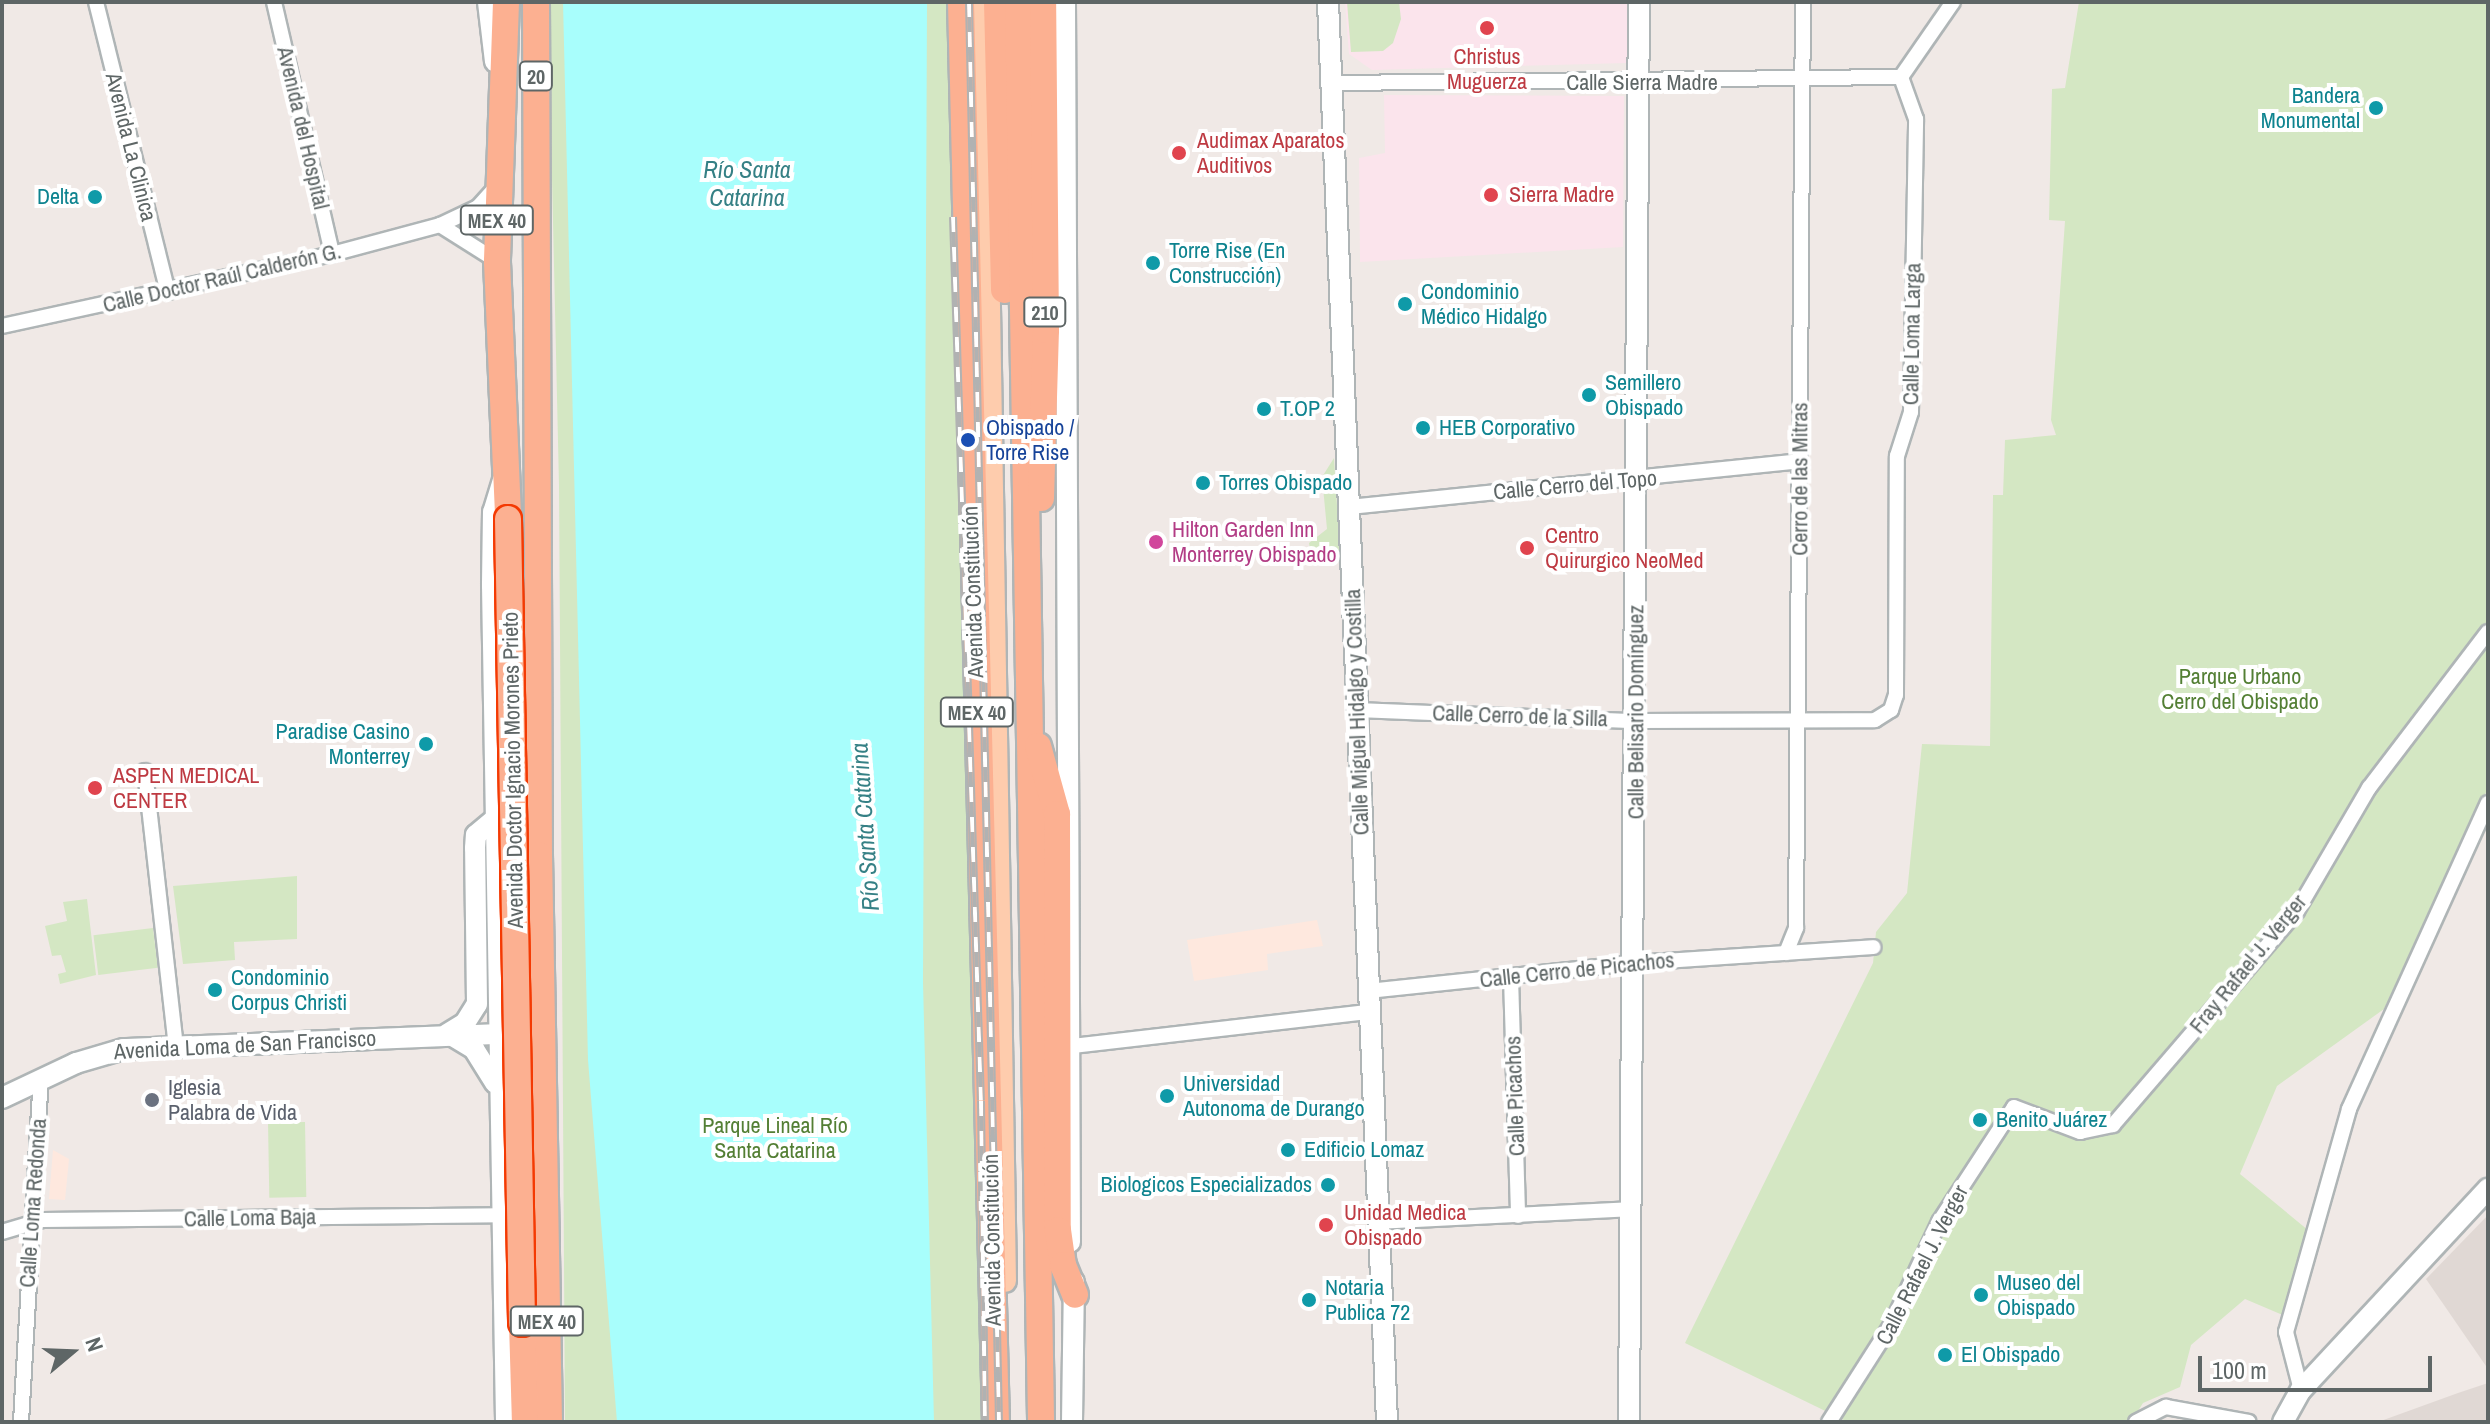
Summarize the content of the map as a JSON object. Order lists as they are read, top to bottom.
{
  "streets": {
    "highway": [
      "20",
      "MEX 40",
      "210",
      "Avenida Constitución",
      "Avenida Doctor Ignacio Morones Prieto"
    ],
    "street": [
      "Calle Sierra Madre",
      "Avenida del Hospital",
      "Avenida La Clinica",
      "Calle Doctor Raúl Calderón G.",
      "Calle Loma Larga",
      "Cerro de las Mitras",
      "Calle Cerro del Topo",
      "Calle Miguel Hidalgo y Costilla",
      "Calle Belisario Domínguez",
      "Calle Cerro de la Silla",
      "Fray Rafael J. Verger",
      "Calle Cerro de Picachos",
      "Avenida Loma de San Francisco",
      "Calle Picachos",
      "Calle Loma Redonda",
      "Calle Loma Baja",
      "Calle Rafael J. Verger"
    ]
  },
  "crossings": [
    ["20", "Avenida Doctor Ignacio Morones Prieto"],
    ["Calle Sierra Madre", "Calle Loma Larga"],
    ["Calle Sierra Madre", "Cerro de las Mitras"],
    ["Calle Sierra Madre", "Calle Miguel Hidalgo y Costilla"],
    ["Calle Sierra Madre", "Calle Belisario Domínguez"],
    ["Avenida del Hospital", "Calle Doctor Raúl Calderón G."],
    ["Avenida La Clinica", "Calle Doctor Raúl Calderón G."],
    ["Calle Doctor Raúl Calderón G.", "Avenida Doctor Ignacio Morones Prieto"],
    ["210", "Avenida Constitución"],
    ["Calle Loma Larga", "Calle Cerro de la Silla"],
    ["Cerro de las Mitras", "Calle Cerro del Topo"],
    ["Cerro de las Mitras", "Calle Cerro de la Silla"],
    ["Cerro de las Mitras", "Calle Cerro de Picachos"],
    ["Calle Cerro del Topo", "Calle Miguel Hidalgo y Costilla"],
    ["Calle Cerro del Topo", "Calle Belisario Domínguez"],
    ["Calle Miguel Hidalgo y Costilla", "Calle Cerro de la Silla"],
    ["Calle Miguel Hidalgo y Costilla", "Calle Cerro de Picachos"],
    ["Calle Belisario Domínguez", "Calle Cerro de la Silla"],
    ["Calle Belisario Domínguez", "Calle Cerro de Picachos"],
    ["Fray Rafael J. Verger", "Calle Rafael J. Verger"],
    ["Calle Cerro de Picachos", "Calle Picachos"],
    ["Avenida Loma de San Francisco", "Calle Loma Redonda"],
    ["Calle Loma Redonda", "Calle Loma Baja"]
  ],
  "water": ["Río Santa Catarina"],
  "parks": ["Parque Urbano Cerro del Obispado", "Parque Lineal Río Santa Catarina"],
  "places": [
    "Christus Muguerza",
    "Bandera Monumental",
    "Audimax Aparatos Auditivos",
    "Sierra Madre",
    "Delta",
    "Torre Rise (En Construcción)",
    "Condominio Médico Hidalgo",
    "Semillero Obispado",
    "T.OP 2",
    "HEB Corporativo",
    "Obispado / Torre Rise",
    "Torres Obispado",
    "Hilton Garden Inn Monterrey Obispado",
    "Centro Quirurgico NeoMed",
    "Paradise Casino Monterrey",
    "ASPEN MEDICAL CENTER",
    "Condominio Corpus Christi",
    "Universidad Autonoma de Durango",
    "Iglesia Palabra de Vida",
    "Benito Juárez",
    "Edificio Lomaz",
    "Biologicos Especializados",
    "Unidad Medica Obispado",
    "Museo del Obispado",
    "Notaria Publica 72",
    "El Obispado"
  ],
  "scale_bar": "100 m",
  "north": "right"
}
